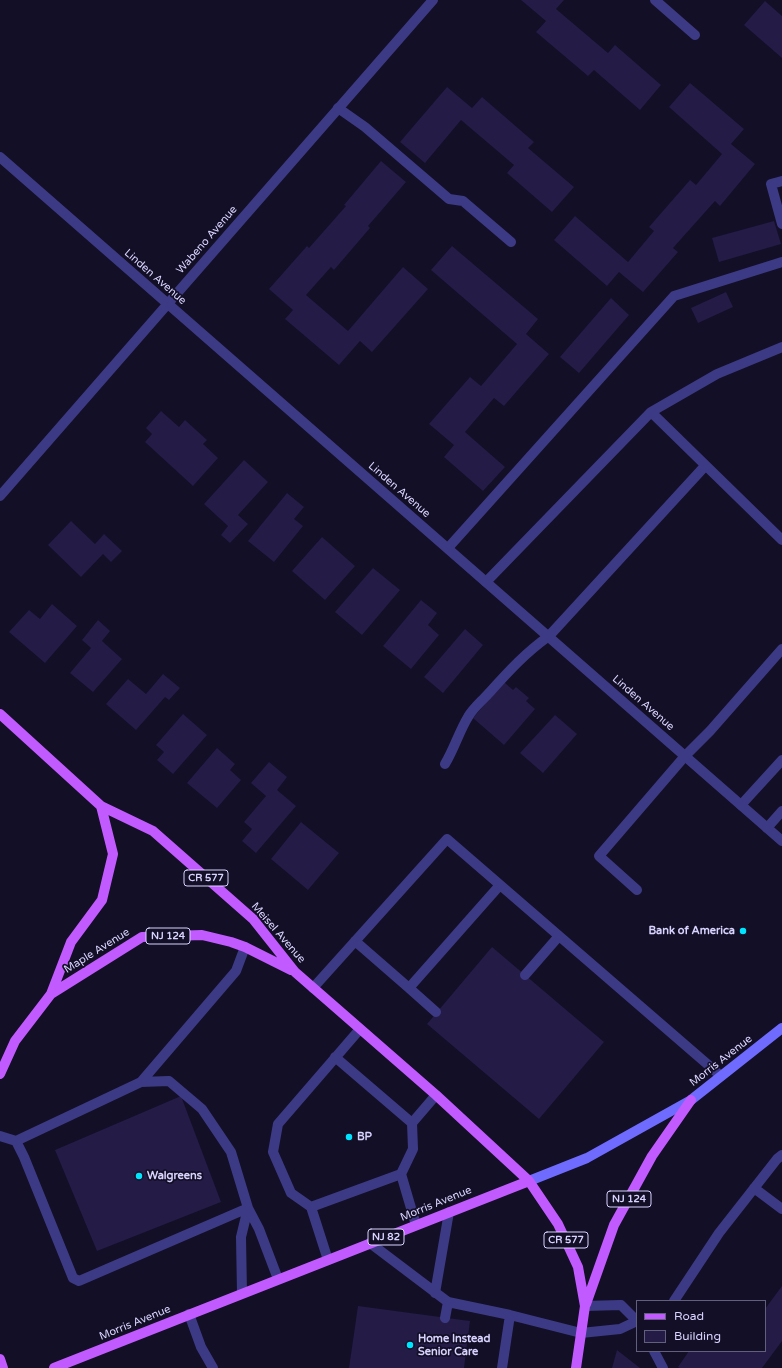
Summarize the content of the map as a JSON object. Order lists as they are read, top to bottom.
{
  "streets": {
    "main road": [
      "CR 577",
      "Meisel Avenue",
      "NJ 124",
      "Maple Avenue",
      "Morris Avenue",
      "NJ 82"
    ],
    "street": ["Wabeno Avenue", "Linden Avenue"]
  },
  "crossings": [
    ["Wabeno Avenue", "Linden Avenue"],
    ["CR 577", "Meisel Avenue"],
    ["CR 577", "NJ 124"],
    ["CR 577", "Morris Avenue"],
    ["Meisel Avenue", "Maple Avenue"],
    ["Meisel Avenue", "Morris Avenue"],
    ["NJ 124", "Morris Avenue"]
  ],
  "places": [
    "Bank of America",
    "BP",
    "Walgreens",
    "Home Instead Senior Care"
  ],
  "legend": ["Road", "Building"]
}
